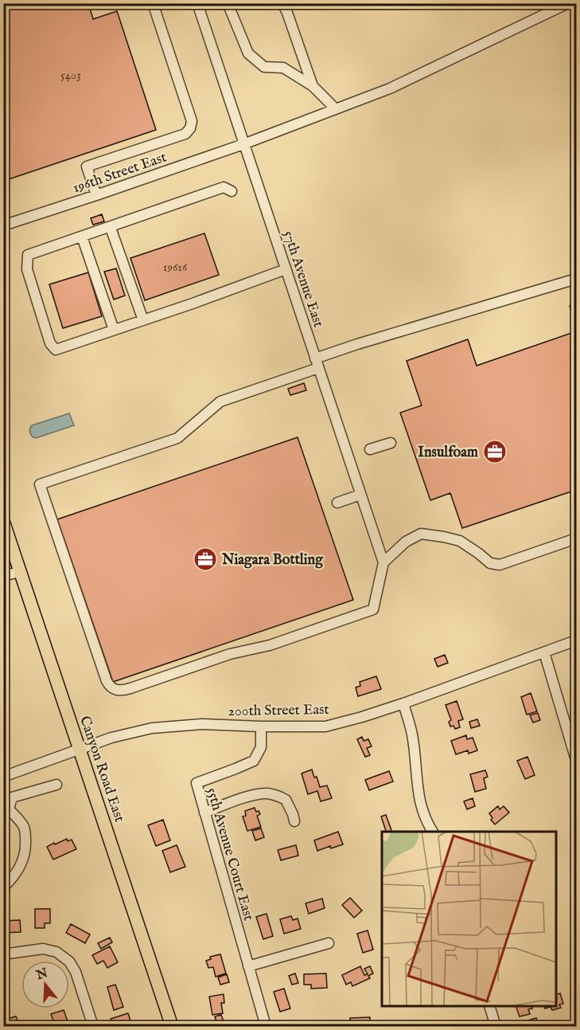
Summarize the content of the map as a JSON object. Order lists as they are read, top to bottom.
{
  "streets": {
    "main road": ["Canyon Road East"],
    "street": [
      "196th Street East",
      "57th Avenue East",
      "200th Street East",
      "55th Avenue Court East"
    ]
  },
  "crossings": [
    ["196th Street East", "57th Avenue East"],
    ["200th Street East", "Canyon Road East"],
    ["200th Street East", "55th Avenue Court East"]
  ],
  "places": {
    "office": ["Insulfoam", "Niagara Bottling"]
  },
  "house_numbers": ["5403", "19616"],
  "north": "top"
}
